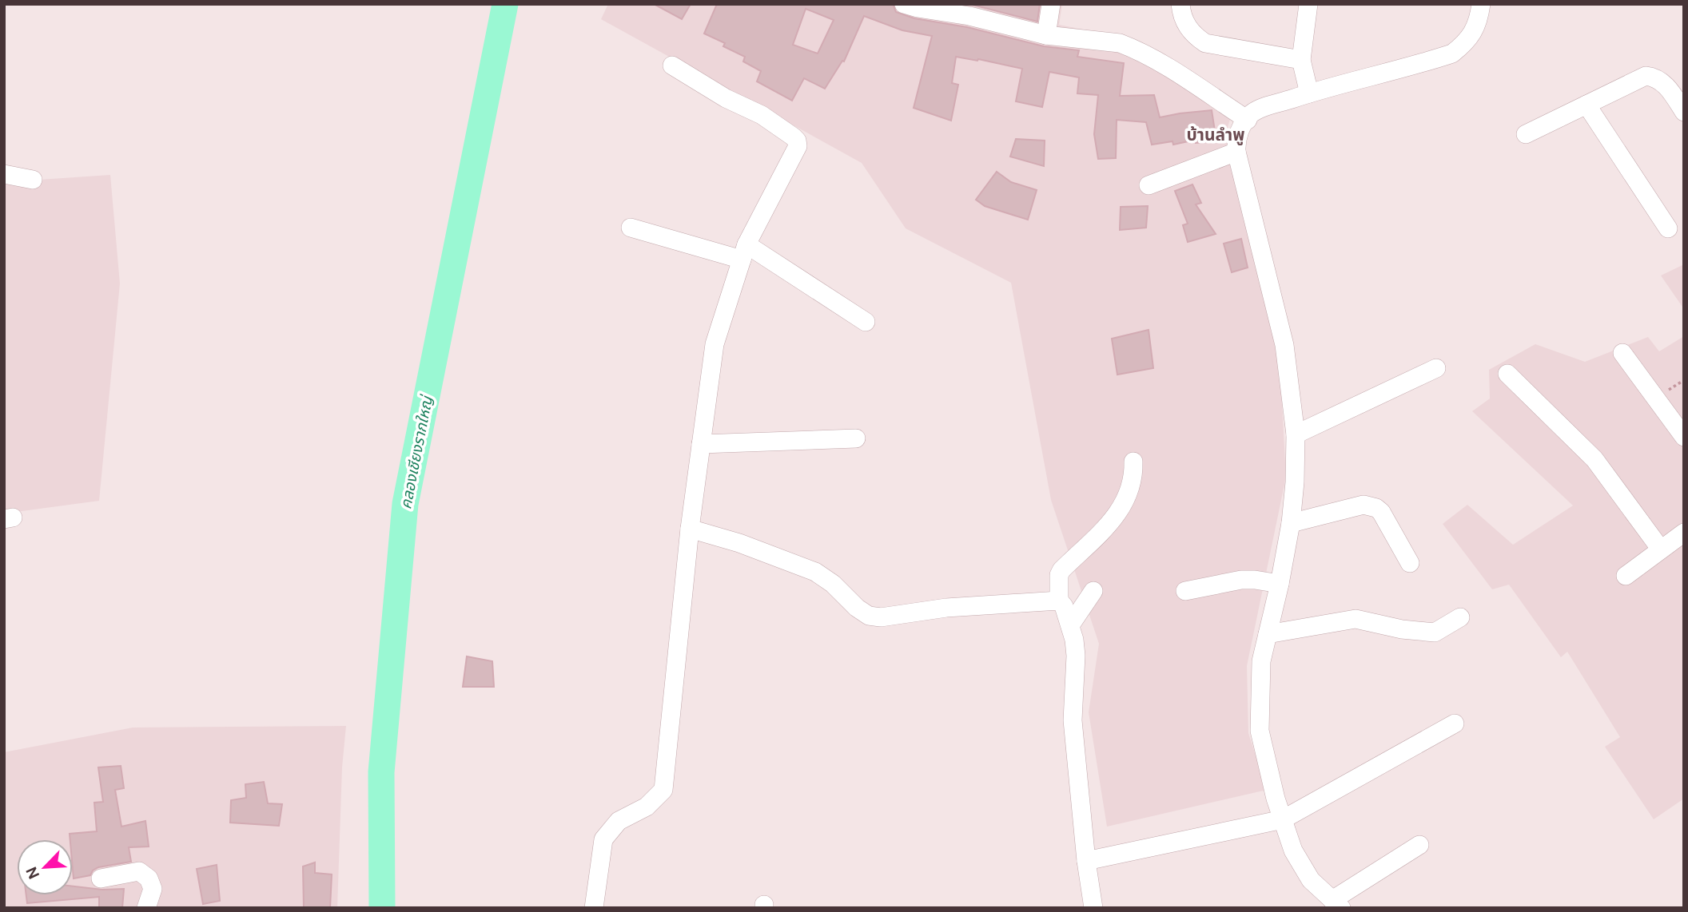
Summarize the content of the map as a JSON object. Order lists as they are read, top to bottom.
{
  "districts": ["บ้านลำพู"],
  "water": ["คลองเชียงรากใหญ่"],
  "north": "bottom left"
}
